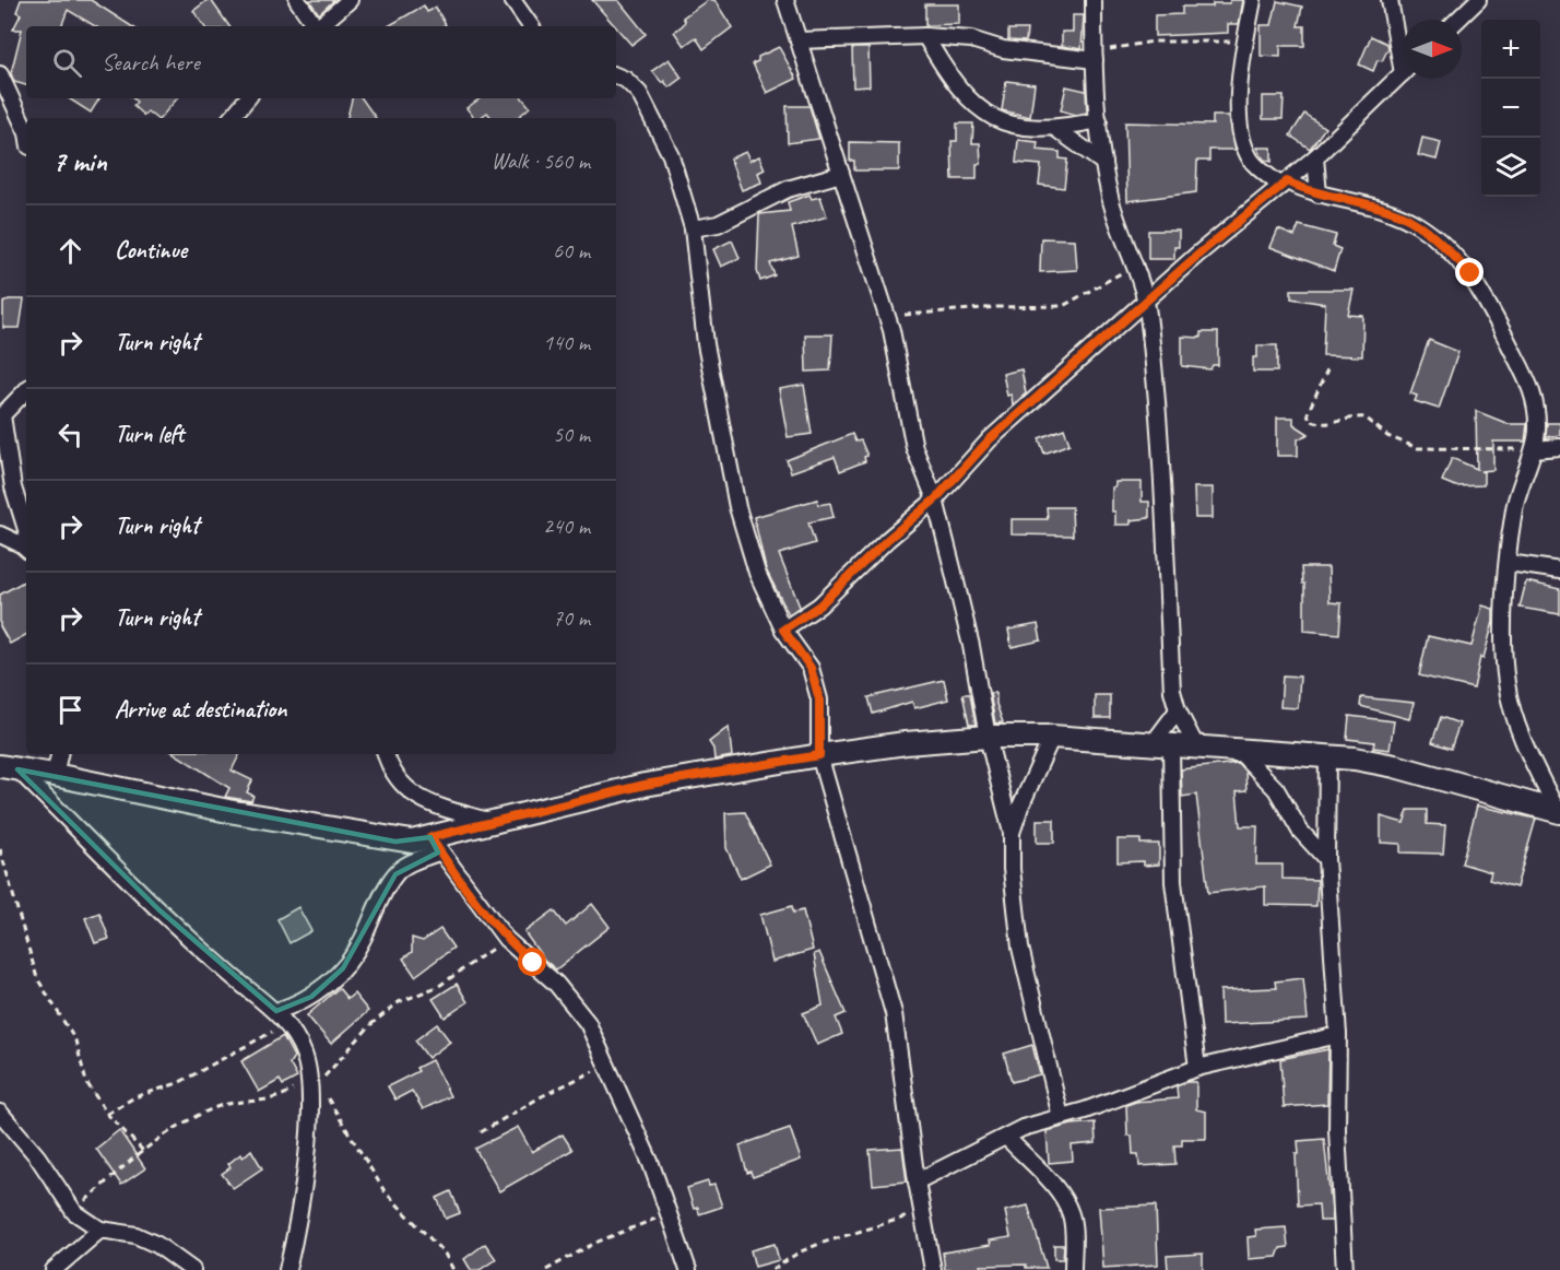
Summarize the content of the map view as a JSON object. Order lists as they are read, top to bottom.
{
  "north": "right",
  "page": {
    "map_buttons": ["+", "−"],
    "search": "Search here",
    "heading": ["7 min", "Walk · 560 m"],
    "list": [
      ["Continue", "60 m"],
      ["Turn right", "140 m"],
      ["Turn left", "50 m"],
      ["Turn right", "240 m"],
      ["Turn right", "70 m"],
      "Arrive at destination"
    ]
  }
}
